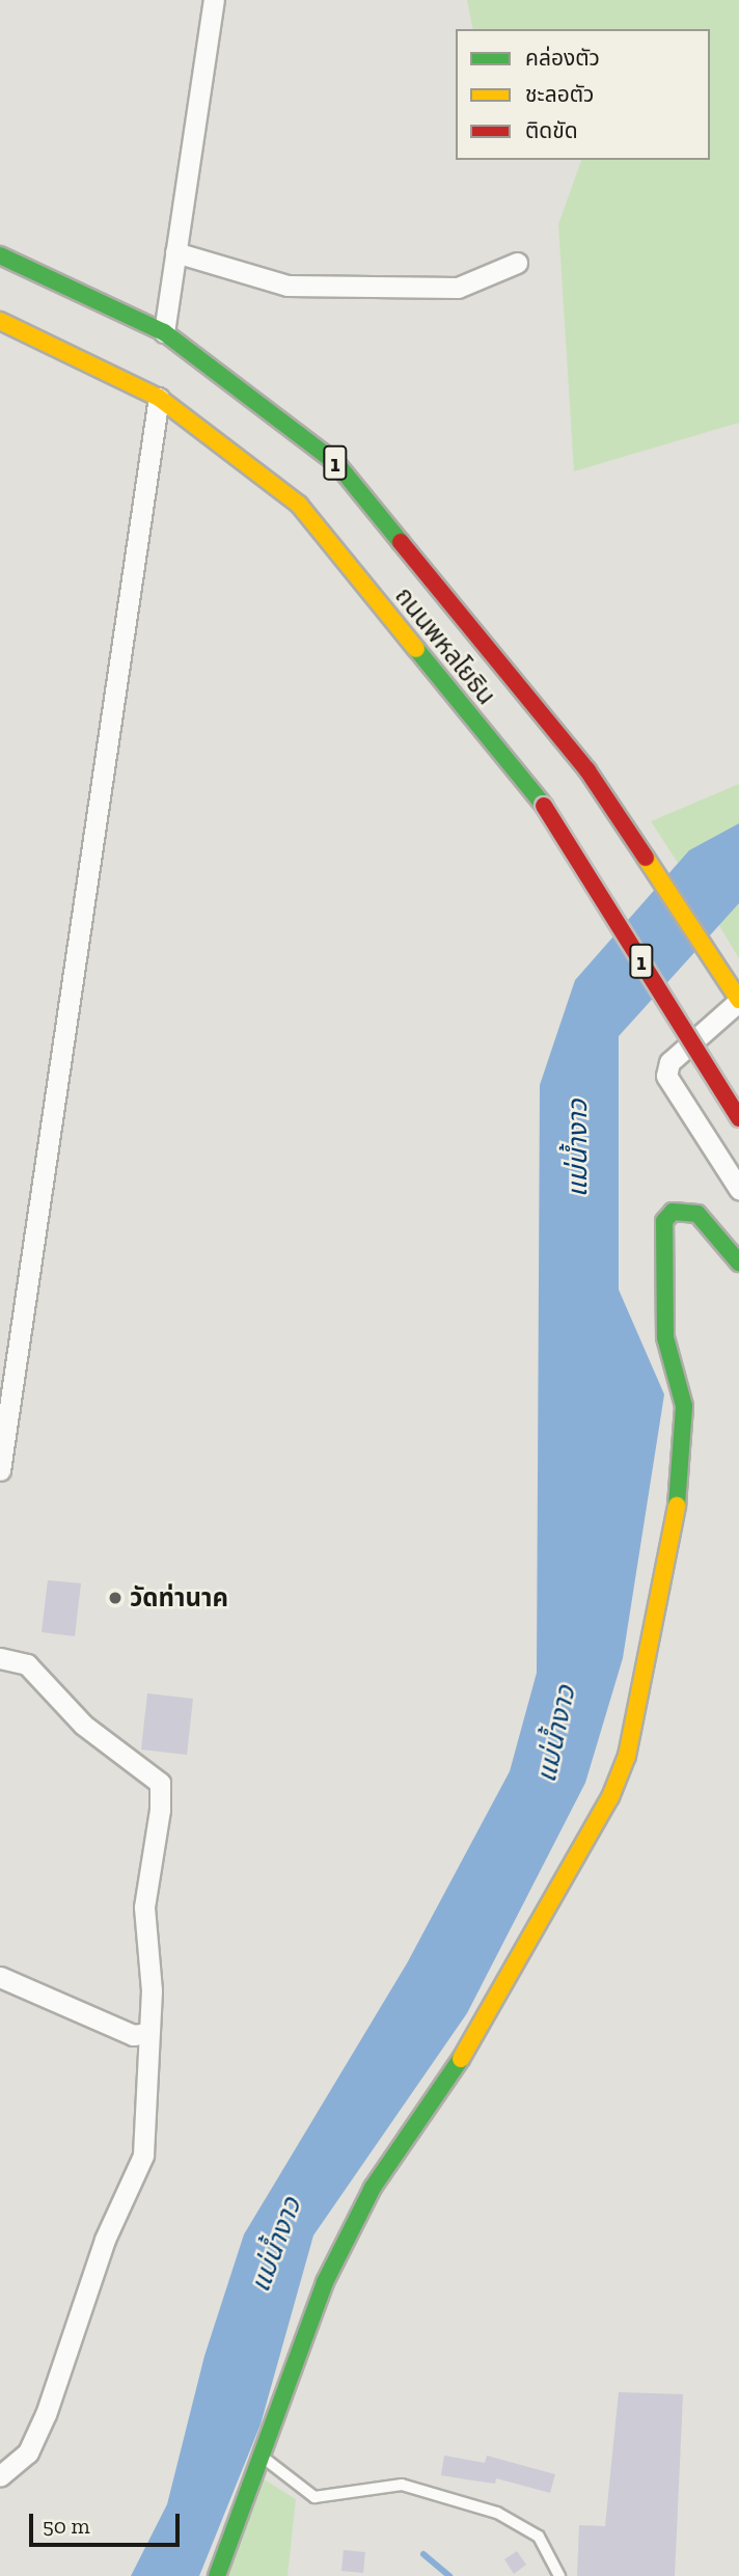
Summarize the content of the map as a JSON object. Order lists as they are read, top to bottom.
{
  "streets": {
    "main road": ["1", "ถนนพหลโยธิน"]
  },
  "water": ["แม่น้ำงาว"],
  "places": ["วัดท่านาค"],
  "legend": ["คล่องตัว", "ชะลอตัว", "ติดขัด"],
  "scale_bar": "50 m"
}
